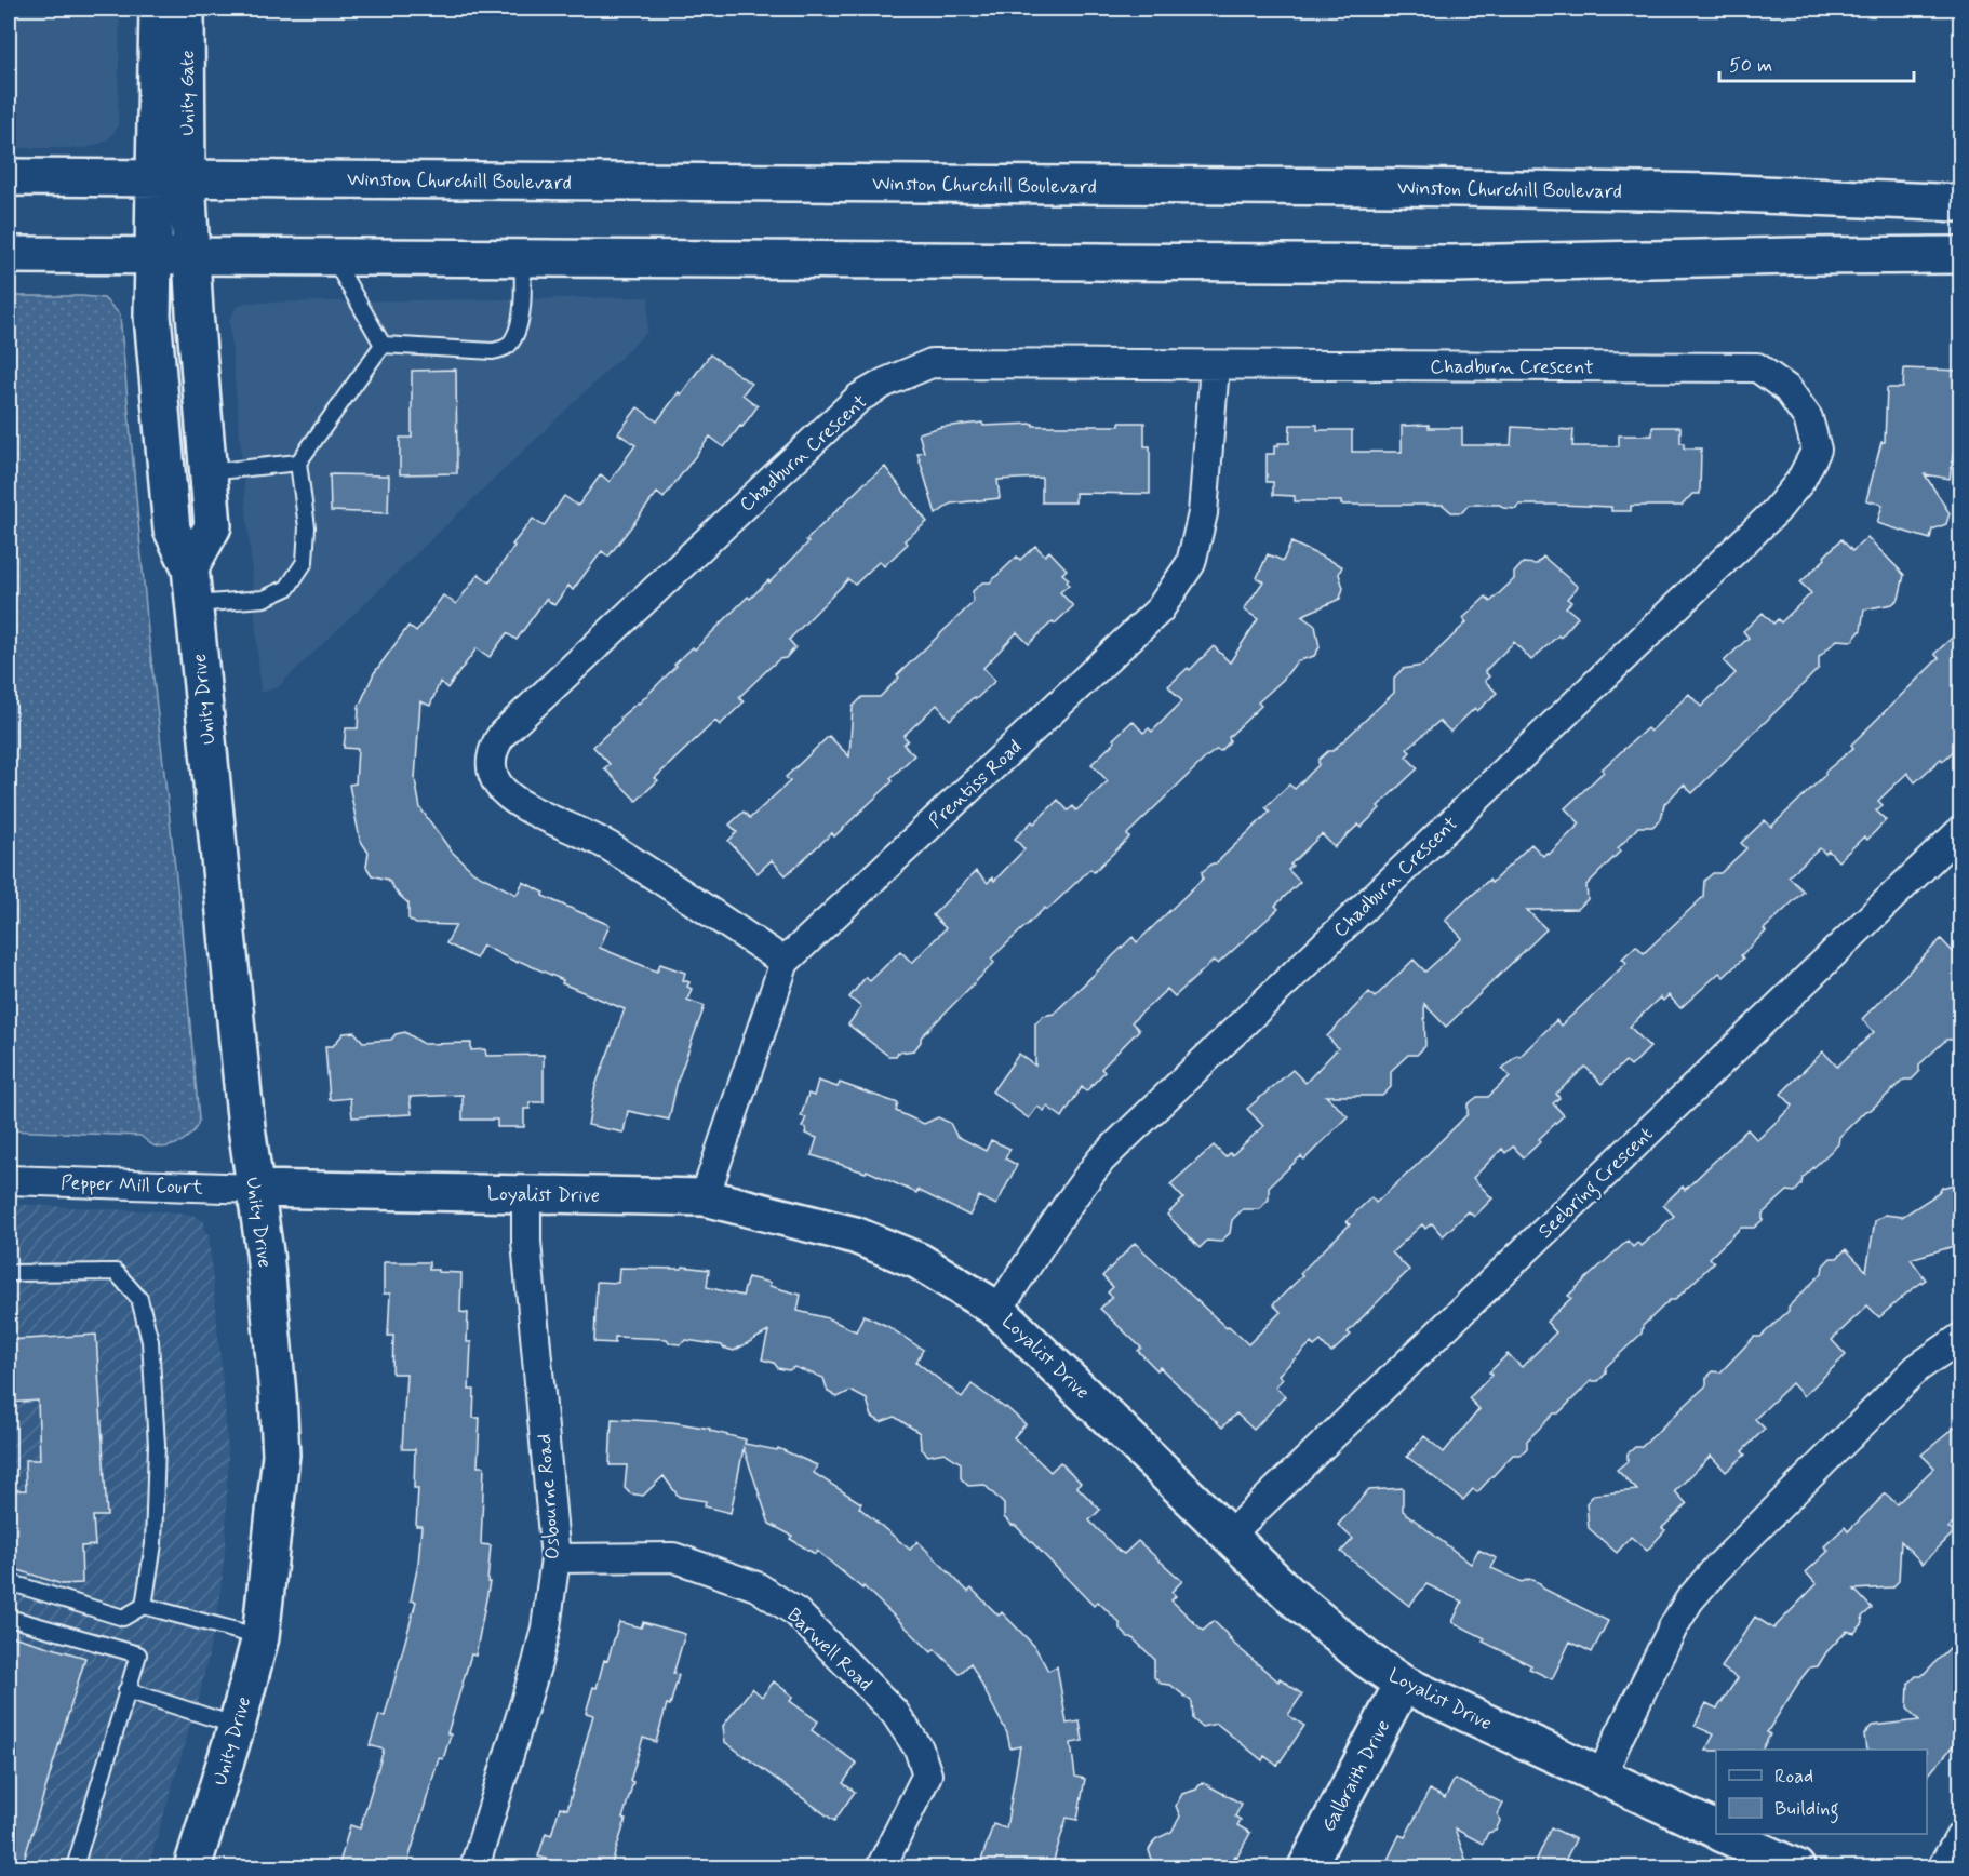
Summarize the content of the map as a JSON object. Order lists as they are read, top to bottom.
{
  "streets": {
    "street": [
      "Unity Gate",
      "Winston Churchill Boulevard",
      "Chadburn Crescent",
      "Unity Drive",
      "Prentiss Road",
      "Seebring Crescent",
      "Pepper Mill Court",
      "Loyalist Drive",
      "Osbourne Road",
      "Barwell Road",
      "Galbraith Drive"
    ]
  },
  "crossings": [
    ["Unity Gate", "Winston Churchill Boulevard"],
    ["Unity Gate", "Unity Drive"],
    ["Winston Churchill Boulevard", "Unity Drive"],
    ["Chadburn Crescent", "Prentiss Road"],
    ["Chadburn Crescent", "Loyalist Drive"],
    ["Unity Drive", "Pepper Mill Court"],
    ["Unity Drive", "Loyalist Drive"],
    ["Prentiss Road", "Loyalist Drive"],
    ["Seebring Crescent", "Loyalist Drive"],
    ["Pepper Mill Court", "Loyalist Drive"],
    ["Loyalist Drive", "Osbourne Road"],
    ["Loyalist Drive", "Galbraith Drive"],
    ["Osbourne Road", "Barwell Road"]
  ],
  "legend": ["Road", "Building"],
  "scale_bar": "50 m"
}
